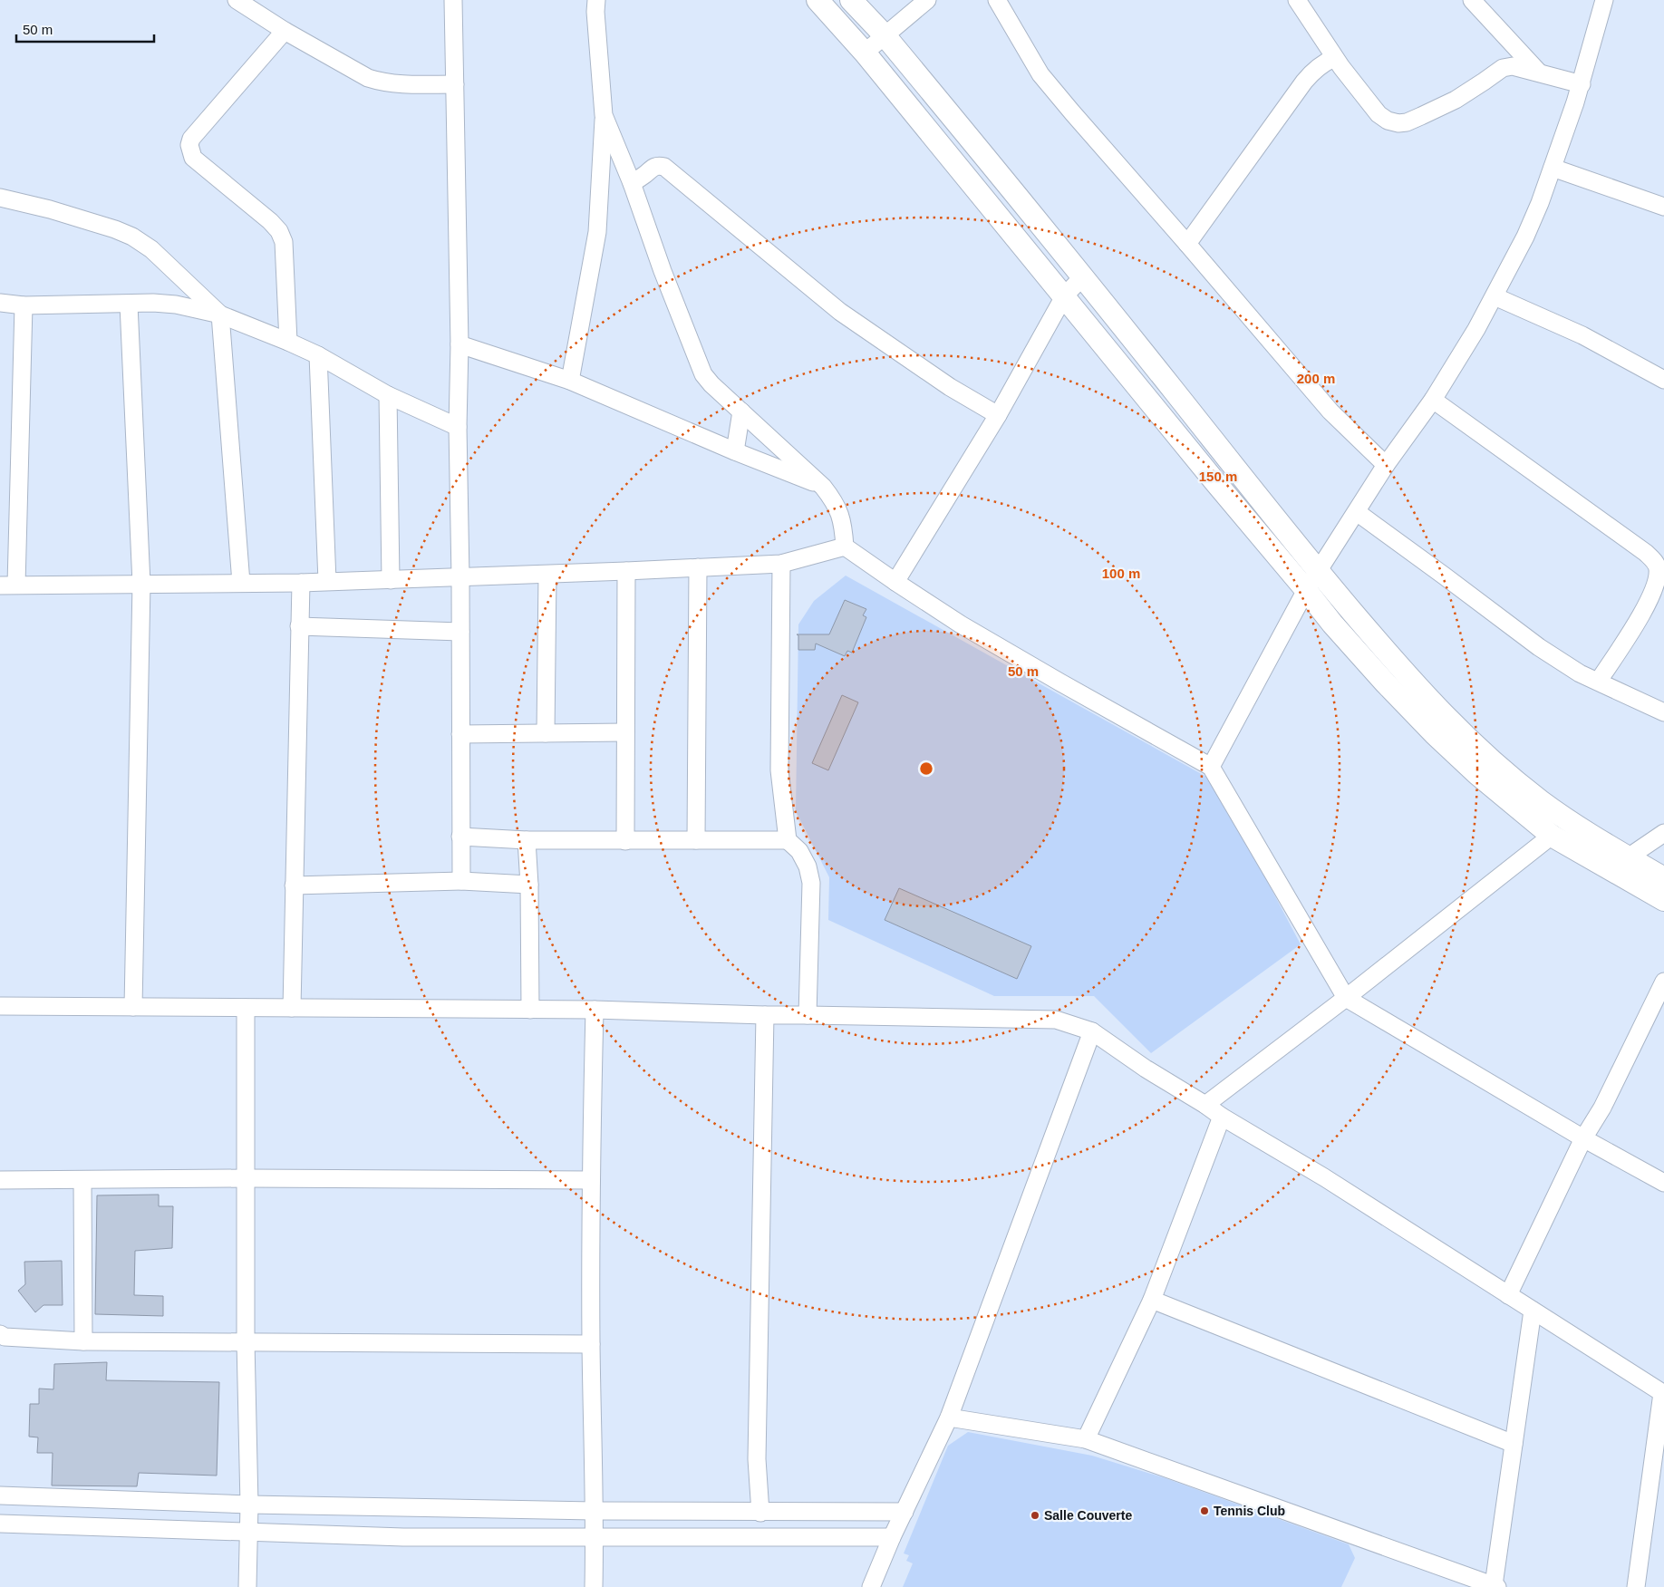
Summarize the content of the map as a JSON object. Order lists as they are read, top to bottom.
{
  "places": ["Tennis Club", "Salle Couverte"],
  "scale_bar": "50 m",
  "rings": [
    "200 m",
    "150 m",
    "100 m",
    "50 m"
  ]
}
